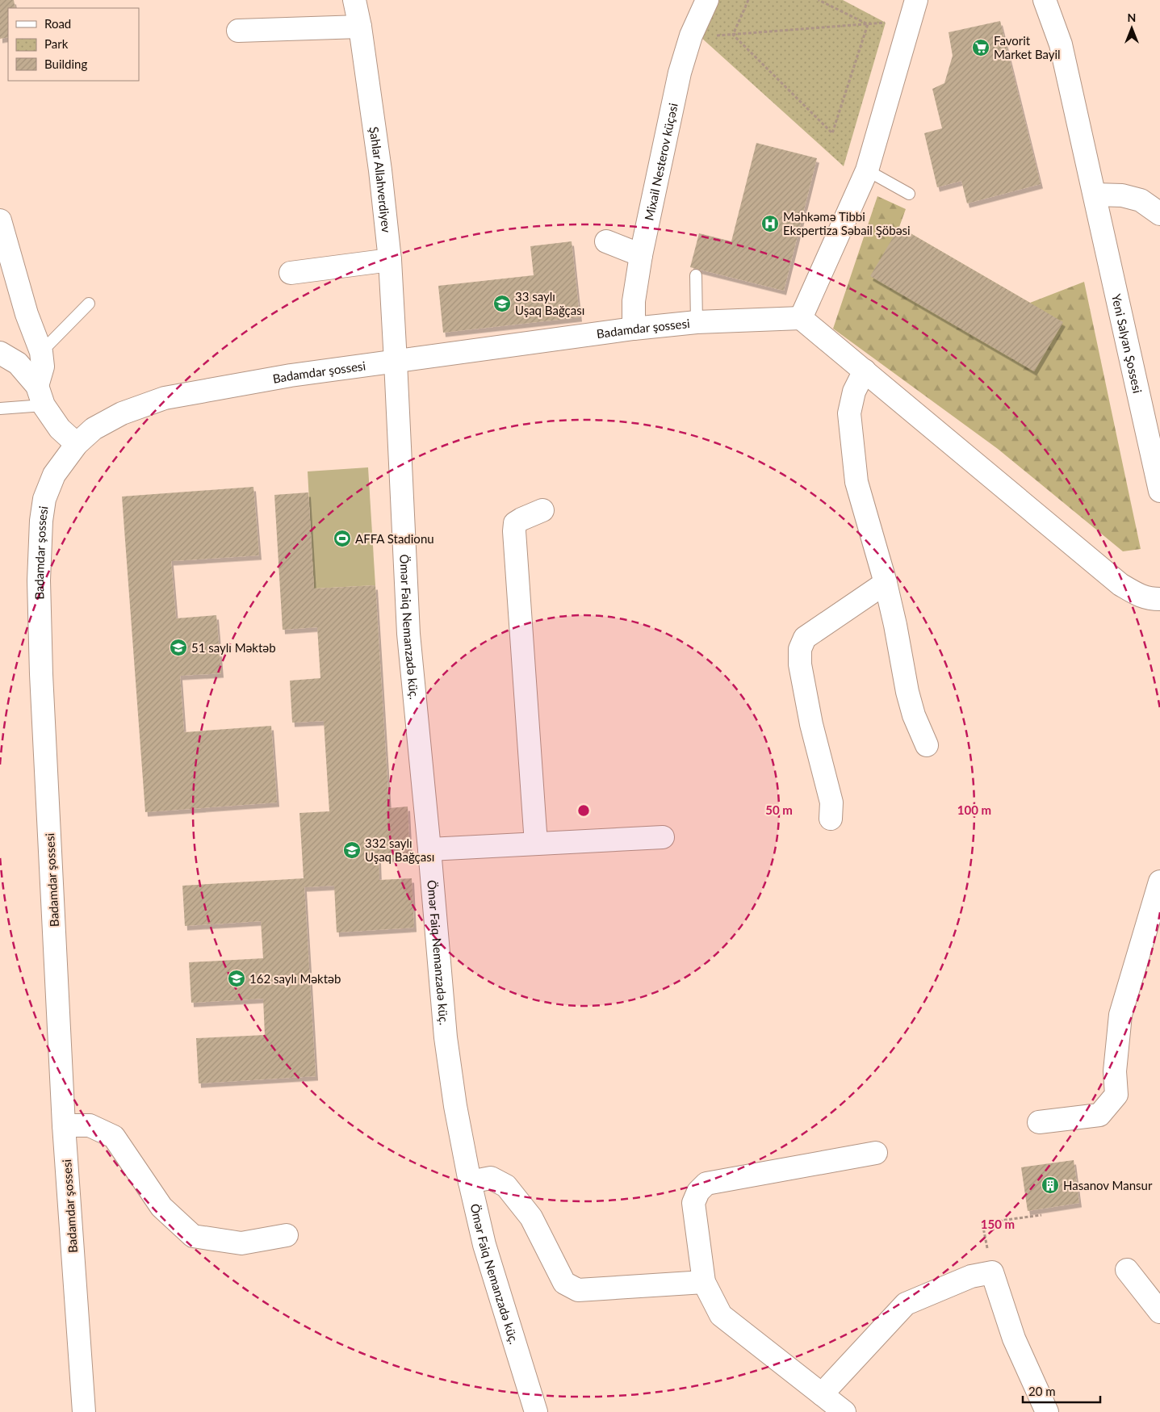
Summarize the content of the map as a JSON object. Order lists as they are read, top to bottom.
{
  "streets": {
    "street": [
      "Mixail Nesterov küçəsi",
      "Şahlar Allahverdiyev",
      "Badamdar şossesi",
      "Yeni Salyan Şossesi",
      "Ömər Faiq Nemanzadə küç."
    ]
  },
  "crossings": [
    ["Mixail Nesterov küçəsi", "Badamdar şossesi"],
    ["Şahlar Allahverdiyev", "Badamdar şossesi"],
    ["Şahlar Allahverdiyev", "Ömər Faiq Nemanzadə küç."],
    ["Badamdar şossesi", "Ömər Faiq Nemanzadə küç."]
  ],
  "places": {
    "supermarket": ["Favorit Market Bayil"],
    "hospital": ["Məhkəmə Tibbi Ekspertiza Səbail Şöbəsi"],
    "school or university": [
      "33 saylı Uşaq Bağçası",
      "51 saylı Məktəb",
      "332 saylı Uşaq Bağçası",
      "162 saylı Məktəb"
    ],
    "sports": ["AFFA Stadionu"],
    "building": ["Hasanov Mansur"]
  },
  "legend": ["Road", "Park", "Building"],
  "scale_bar": "20 m",
  "north": "top",
  "rings": ["50 m", "100 m", "150 m"]
}
